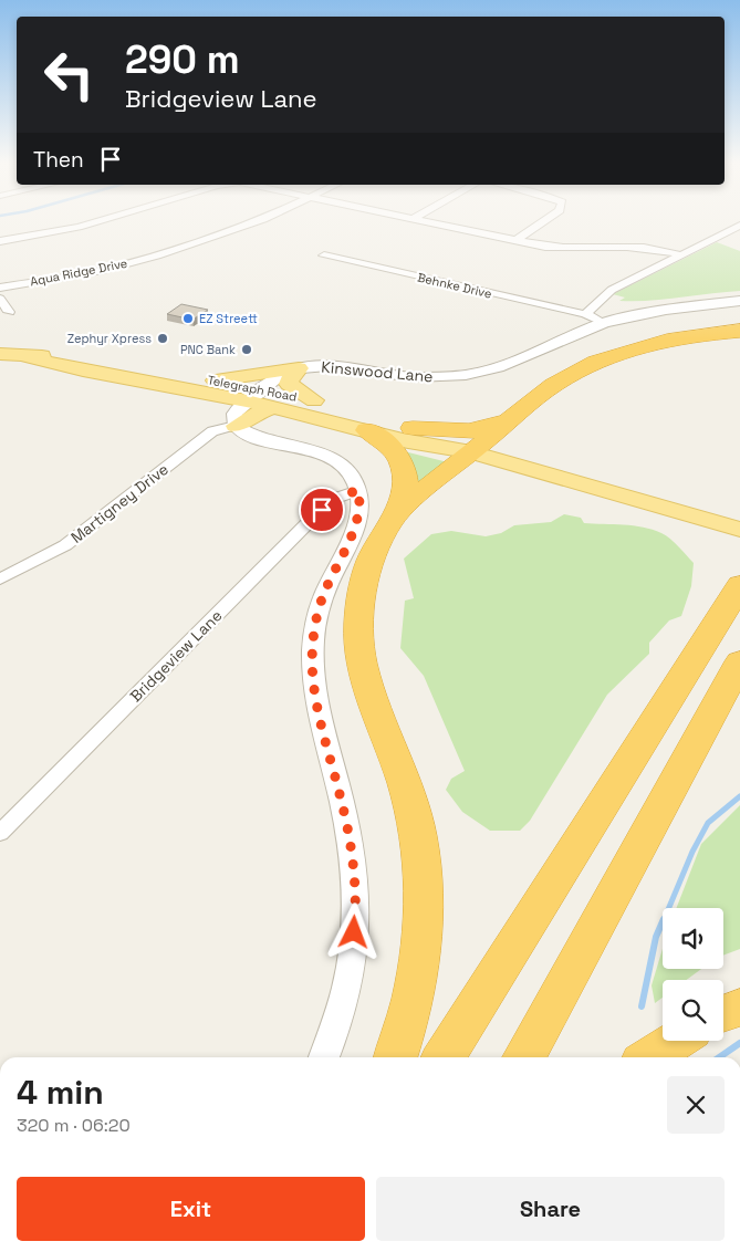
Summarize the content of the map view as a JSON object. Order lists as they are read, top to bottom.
{
  "streets": {
    "main road": ["Telegraph Road"],
    "street": [
      "Aqua Ridge Drive",
      "Behnke Drive",
      "Kinswood Lane",
      "Martigney Drive",
      "Bridgeview Lane"
    ]
  },
  "crossings": [
    ["Behnke Drive", "Kinswood Lane"],
    ["Kinswood Lane", "Telegraph Road"]
  ],
  "places": ["EZ Streett", "Zephyr Xpress", "PNC Bank"],
  "page": {
    "turn": ["290 m", "Bridgeview Lane"],
    "then": "Then",
    "heading": ["4 min", "320 m · 06:20"],
    "buttons": ["Exit", "Share"]
  }
}
